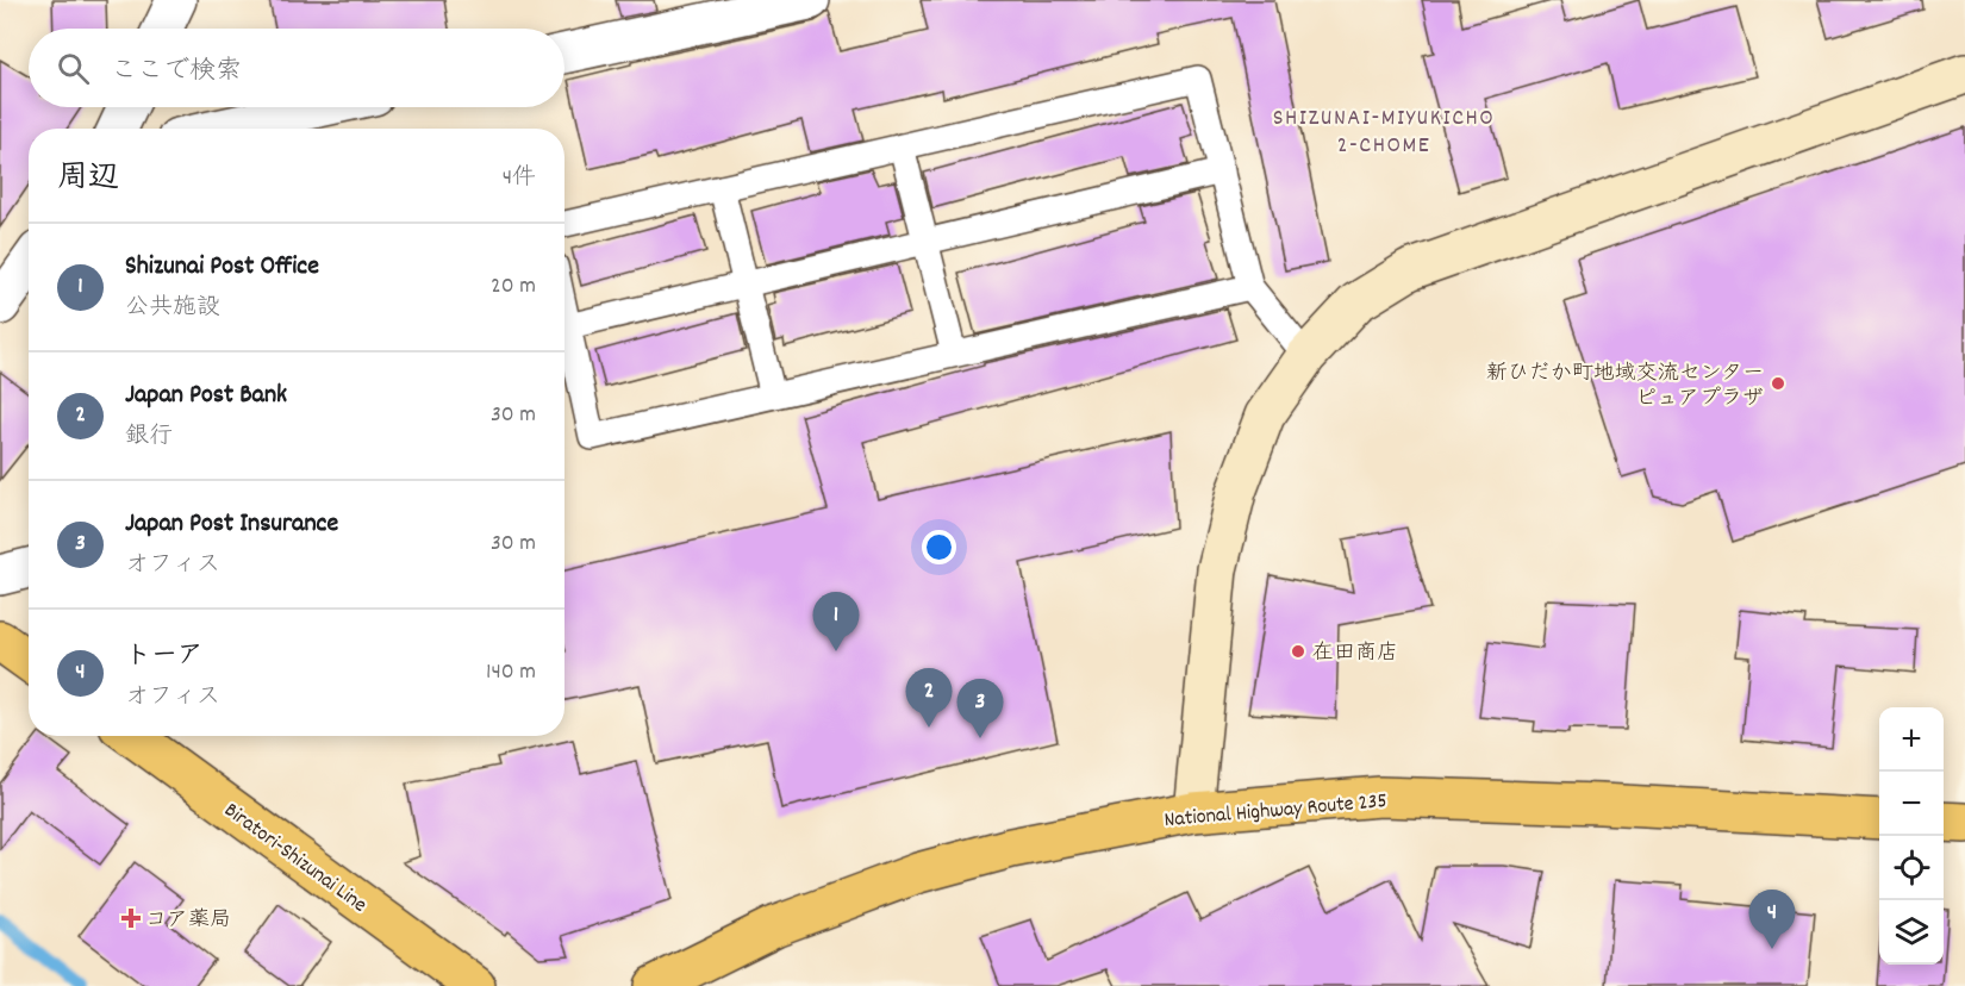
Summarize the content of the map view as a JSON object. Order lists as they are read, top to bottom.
{
  "streets": {
    "main road": ["National Highway Route 235", "Biratori-Shizunai Line"]
  },
  "districts": ["SHIZUNAI-MIYUKICHO 2-CHOME"],
  "places": {
    "other": ["新ひだか町地域交流センター ピュアプラザ", "在田商店"],
    "health": ["コア薬局"]
  },
  "page": {
    "search": "ここで検索",
    "heading": ["周辺", "4件"],
    "list": [
      {
        "mark": "1",
        "name": "Shizunai Post Office",
        "note": "公共施設",
        "value": "20 m"
      },
      {
        "mark": "2",
        "name": "Japan Post Bank",
        "note": "銀行",
        "value": "30 m"
      },
      {
        "mark": "3",
        "name": "Japan Post Insurance",
        "note": "オフィス",
        "value": "30 m"
      },
      {
        "mark": "4",
        "name": "トーア",
        "note": "オフィス",
        "value": "140 m"
      }
    ],
    "pins": [
      "1",
      "2",
      "3",
      "4"
    ],
    "map_buttons": ["+", "−"]
  }
}
